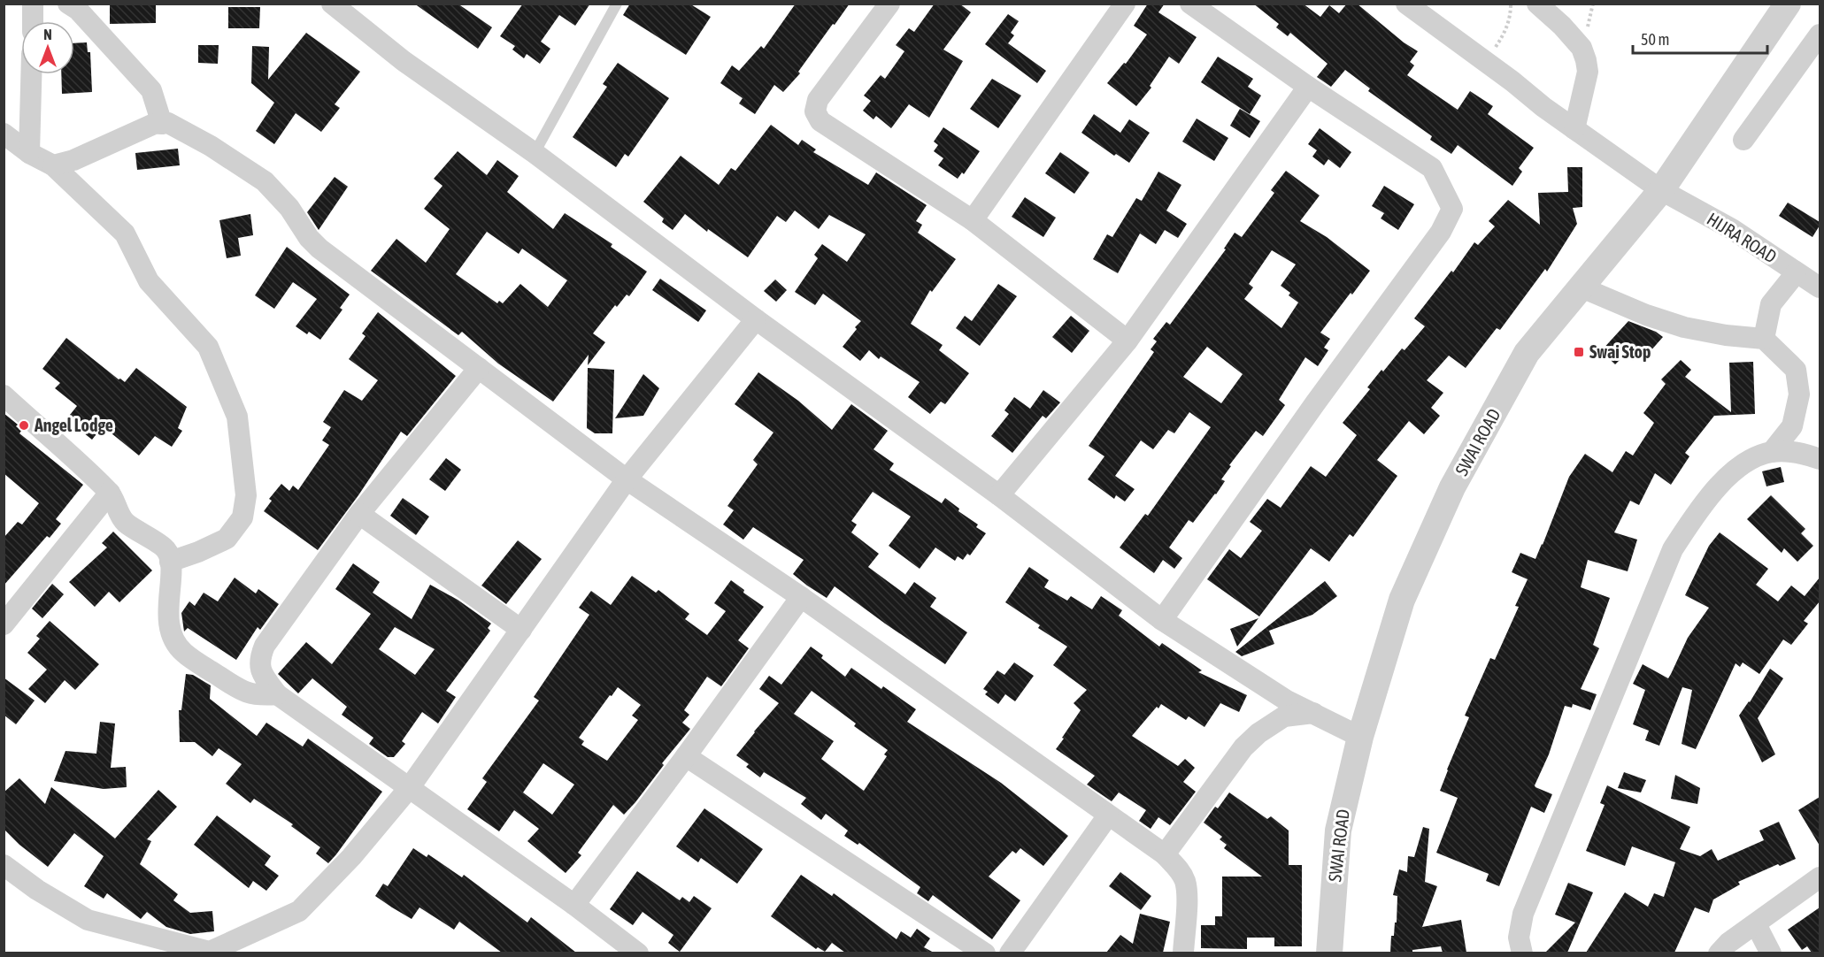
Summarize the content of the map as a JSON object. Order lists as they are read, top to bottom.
{
  "streets": {
    "street": ["HIJRA ROAD", "SWAI ROAD"]
  },
  "crossings": [
    ["HIJRA ROAD", "SWAI ROAD"]
  ],
  "places": {
    "transit": ["Swai Stop"],
    "other": ["Angel Lodge"]
  },
  "scale_bar": "50 m",
  "north": "top"
}
